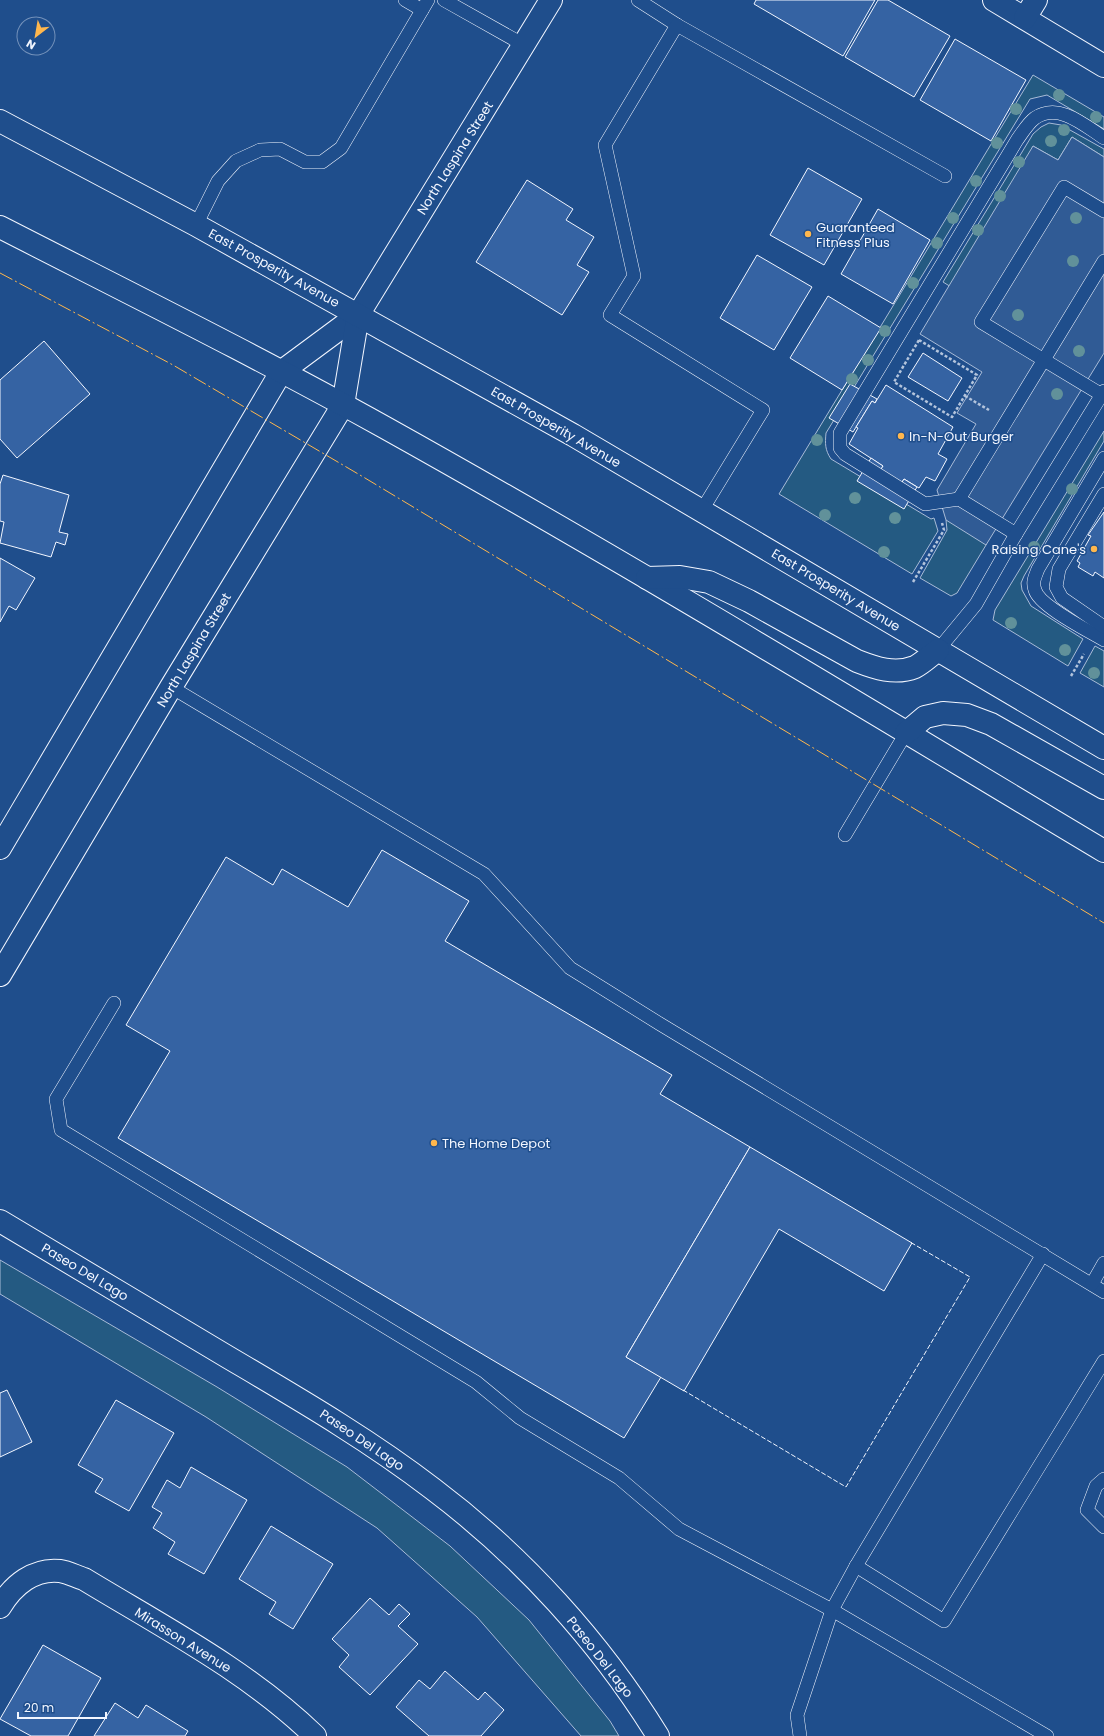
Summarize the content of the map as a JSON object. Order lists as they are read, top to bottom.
{
  "streets": {
    "street": [
      "North Laspina Street",
      "East Prosperity Avenue",
      "Paseo Del Lago",
      "Mirasson Avenue"
    ]
  },
  "crossings": [
    ["North Laspina Street", "East Prosperity Avenue"]
  ],
  "places": [
    "Guaranteed Fitness Plus",
    "In-N-Out Burger",
    "Raising Cane's",
    "The Home Depot"
  ],
  "scale_bar": "20 m",
  "north": "bottom left"
}
